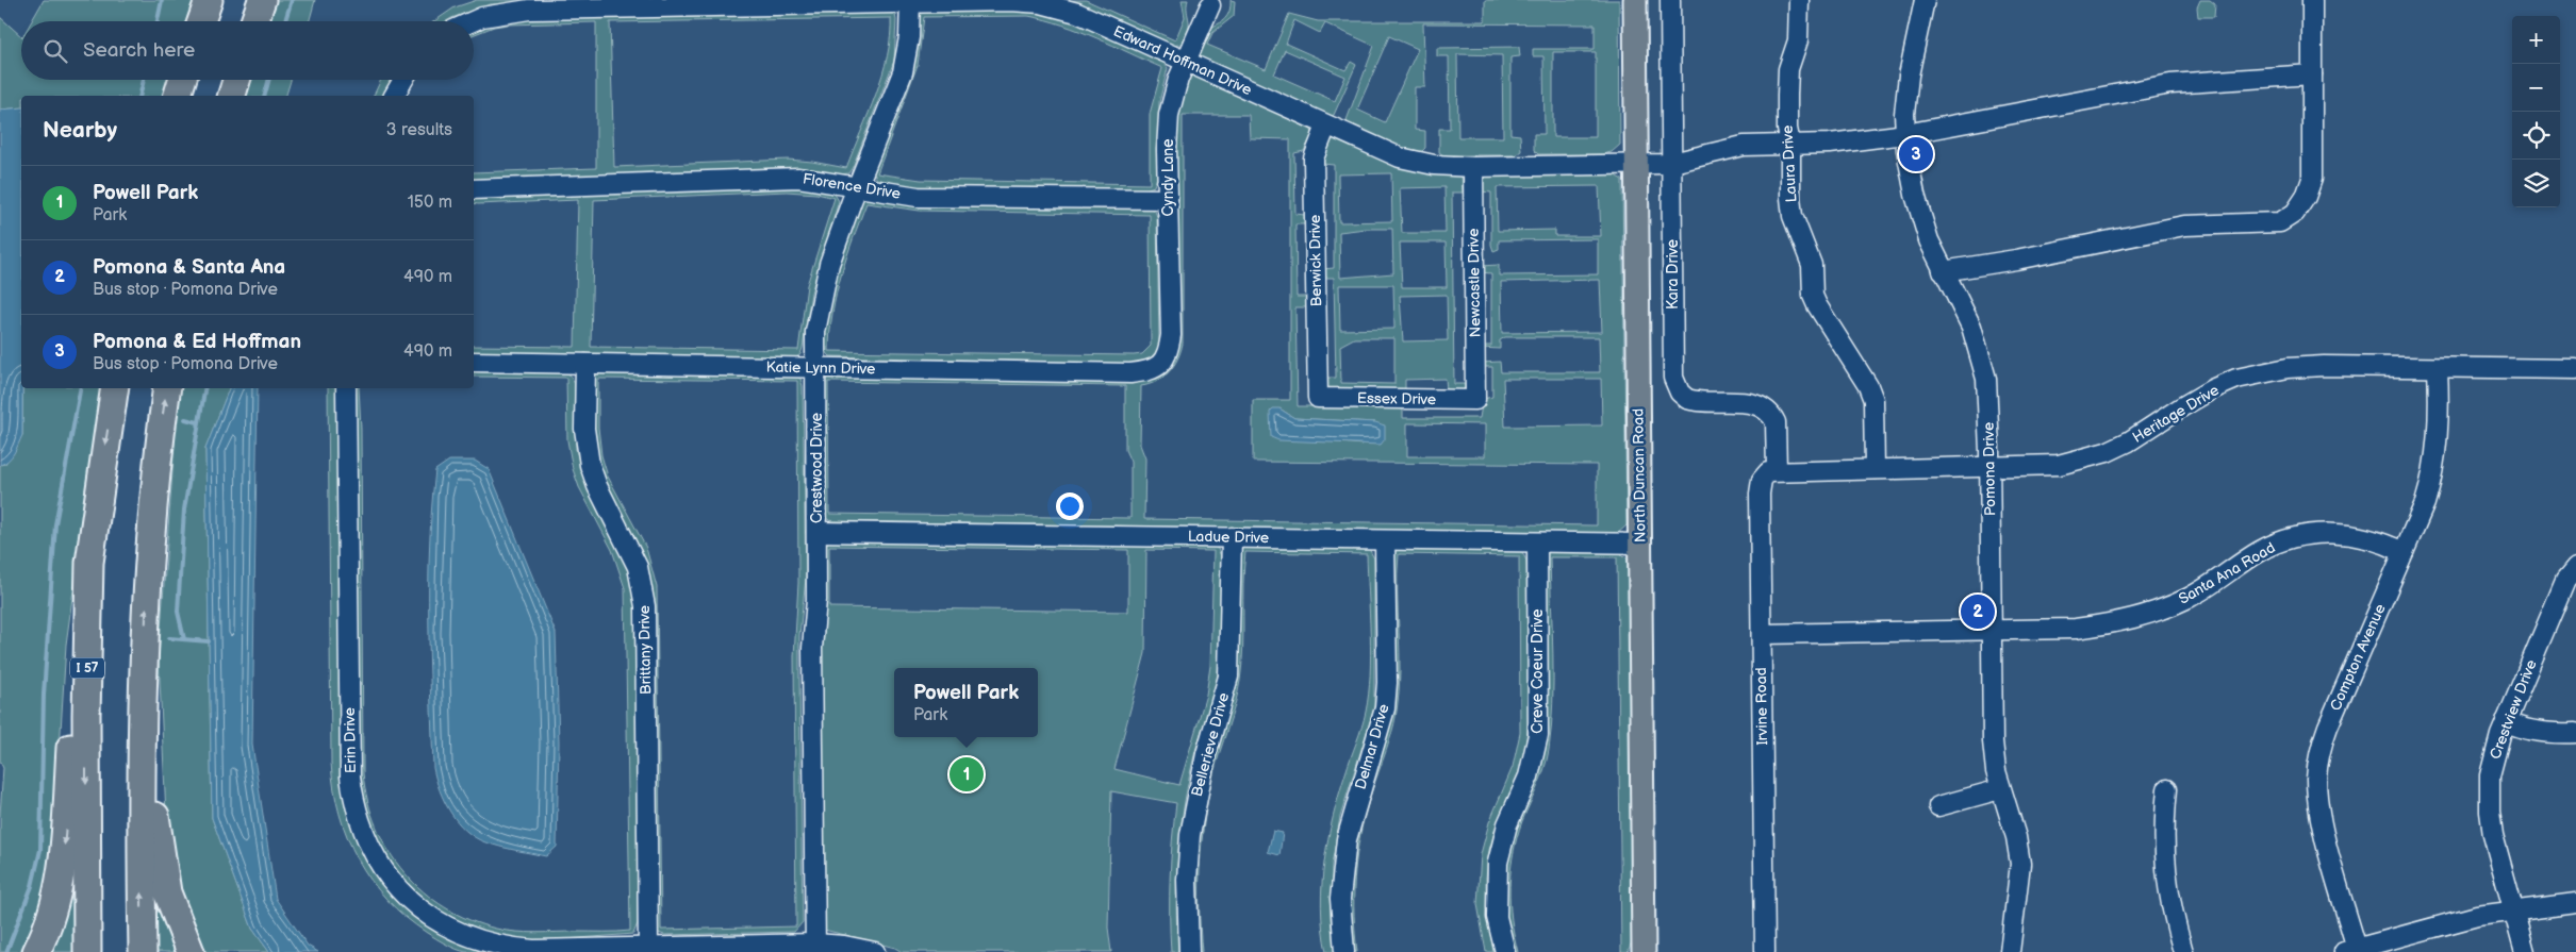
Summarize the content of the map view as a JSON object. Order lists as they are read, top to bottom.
{
  "streets": {
    "highway": ["I 57"],
    "main road": ["North Duncan Road"],
    "street": [
      "Edward Hoffman Drive",
      "Laura Drive",
      "Cyndy Lane",
      "Florence Drive",
      "Berwick Drive",
      "Kara Drive",
      "Newcastle Drive",
      "Katie Lynn Drive",
      "Essex Drive",
      "Heritage Drive",
      "Crestwood Drive",
      "Pomona Drive",
      "Ladue Drive",
      "Santa Ana Road",
      "Brittany Drive",
      "Compton Avenue",
      "Creve Coeur Drive",
      "Irvine Road",
      "Crestview Drive",
      "Erin Drive",
      "Bellerieve Drive",
      "Delmar Drive"
    ]
  },
  "crossings": [
    ["Edward Hoffman Drive", "Laura Drive"],
    ["Edward Hoffman Drive", "Cyndy Lane"],
    ["Edward Hoffman Drive", "Berwick Drive"],
    ["Edward Hoffman Drive", "Kara Drive"],
    ["Edward Hoffman Drive", "Newcastle Drive"],
    ["Edward Hoffman Drive", "Crestwood Drive"],
    ["Edward Hoffman Drive", "Pomona Drive"],
    ["Edward Hoffman Drive", "North Duncan Road"],
    ["Laura Drive", "Heritage Drive"],
    ["Cyndy Lane", "Florence Drive"],
    ["Cyndy Lane", "Katie Lynn Drive"],
    ["Florence Drive", "Crestwood Drive"],
    ["Berwick Drive", "Essex Drive"],
    ["Kara Drive", "Heritage Drive"],
    ["Kara Drive", "Irvine Road"],
    ["Newcastle Drive", "Essex Drive"],
    ["Katie Lynn Drive", "Crestwood Drive"],
    ["Katie Lynn Drive", "Brittany Drive"],
    ["Heritage Drive", "Pomona Drive"],
    ["Heritage Drive", "Compton Avenue"],
    ["Heritage Drive", "Irvine Road"],
    ["Crestwood Drive", "Ladue Drive"],
    ["Crestwood Drive", "Erin Drive"],
    ["Pomona Drive", "Santa Ana Road"],
    ["North Duncan Road", "Ladue Drive"],
    ["Ladue Drive", "Creve Coeur Drive"],
    ["Ladue Drive", "Bellerieve Drive"],
    ["Ladue Drive", "Delmar Drive"],
    ["Santa Ana Road", "Compton Avenue"],
    ["Santa Ana Road", "Irvine Road"],
    ["Brittany Drive", "Erin Drive"]
  ],
  "page": {
    "map_buttons": ["+", "−"],
    "search": "Search here",
    "heading": ["Nearby", "3 results"],
    "pins": ["3", "2", "1"],
    "list": [
      {
        "mark": "1",
        "name": "Powell Park",
        "note": "Park",
        "value": "150 m"
      },
      {
        "mark": "2",
        "name": "Pomona & Santa Ana",
        "note": "Bus stop · Pomona Drive",
        "value": "490 m"
      },
      {
        "mark": "3",
        "name": "Pomona & Ed Hoffman",
        "note": "Bus stop · Pomona Drive",
        "value": "490 m"
      }
    ],
    "popup": ["Powell Park", "Park"]
  }
}
